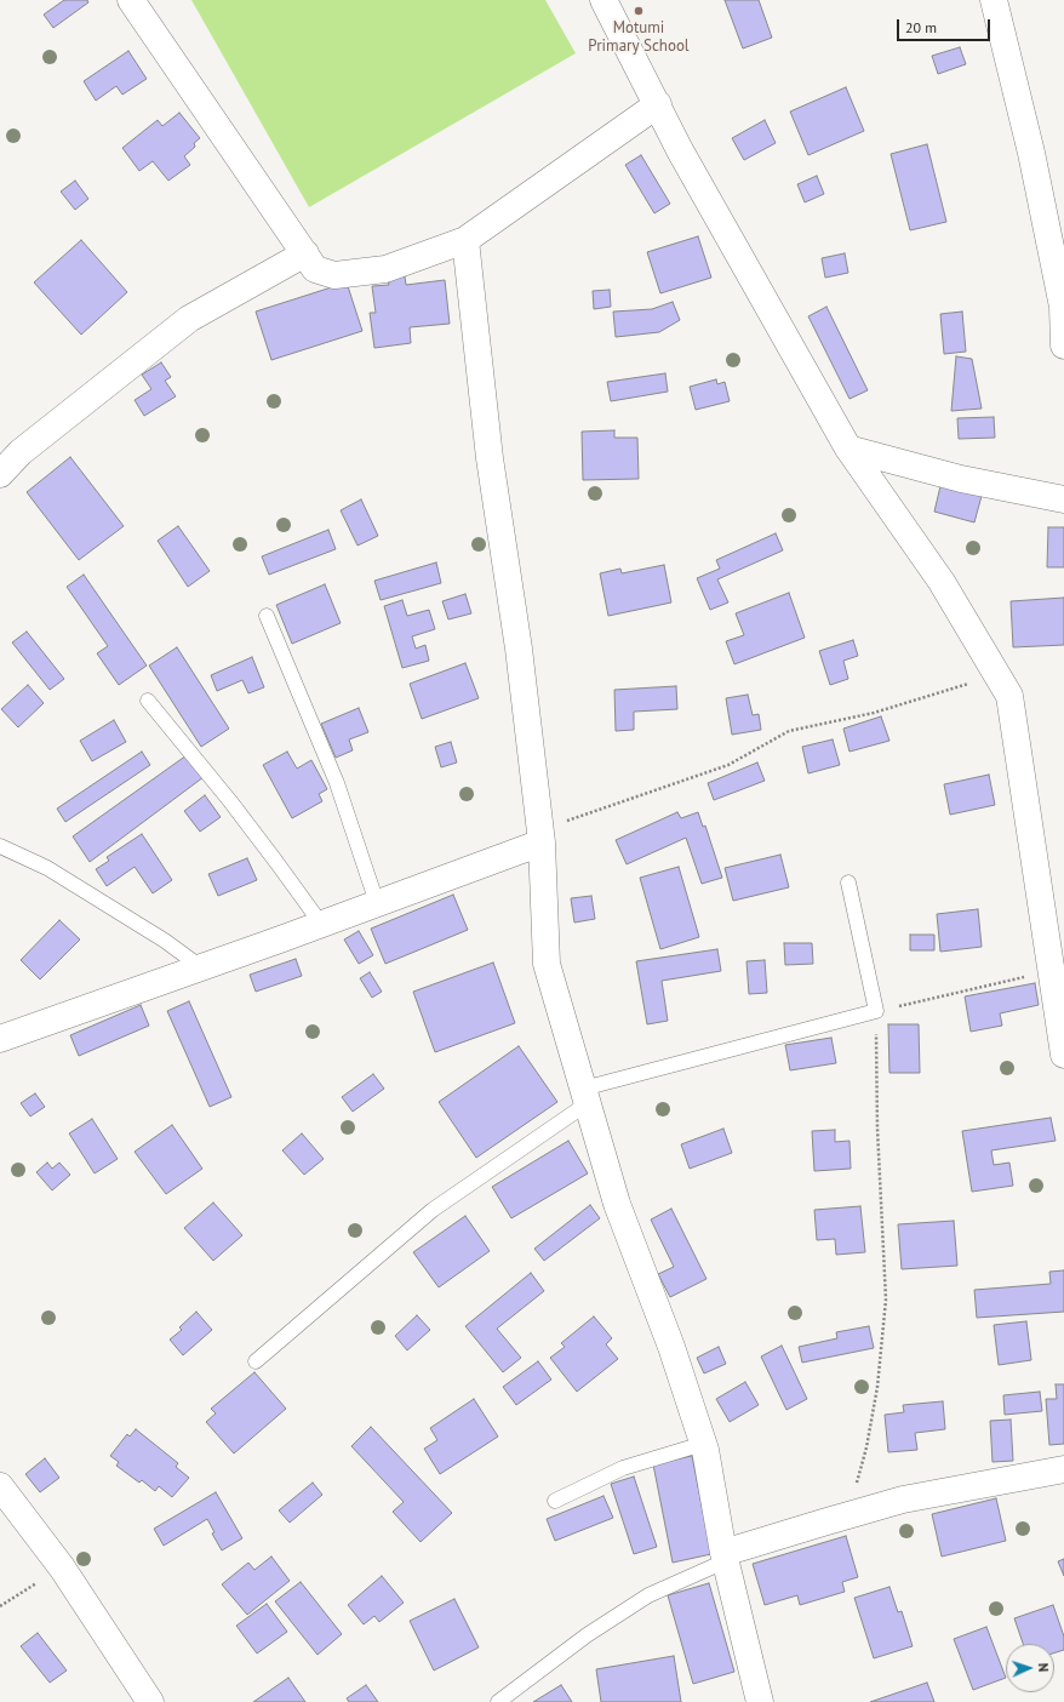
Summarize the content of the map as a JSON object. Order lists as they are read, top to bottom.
{
  "places": ["Motumi Primary School"],
  "scale_bar": "20 m",
  "north": "right"
}
